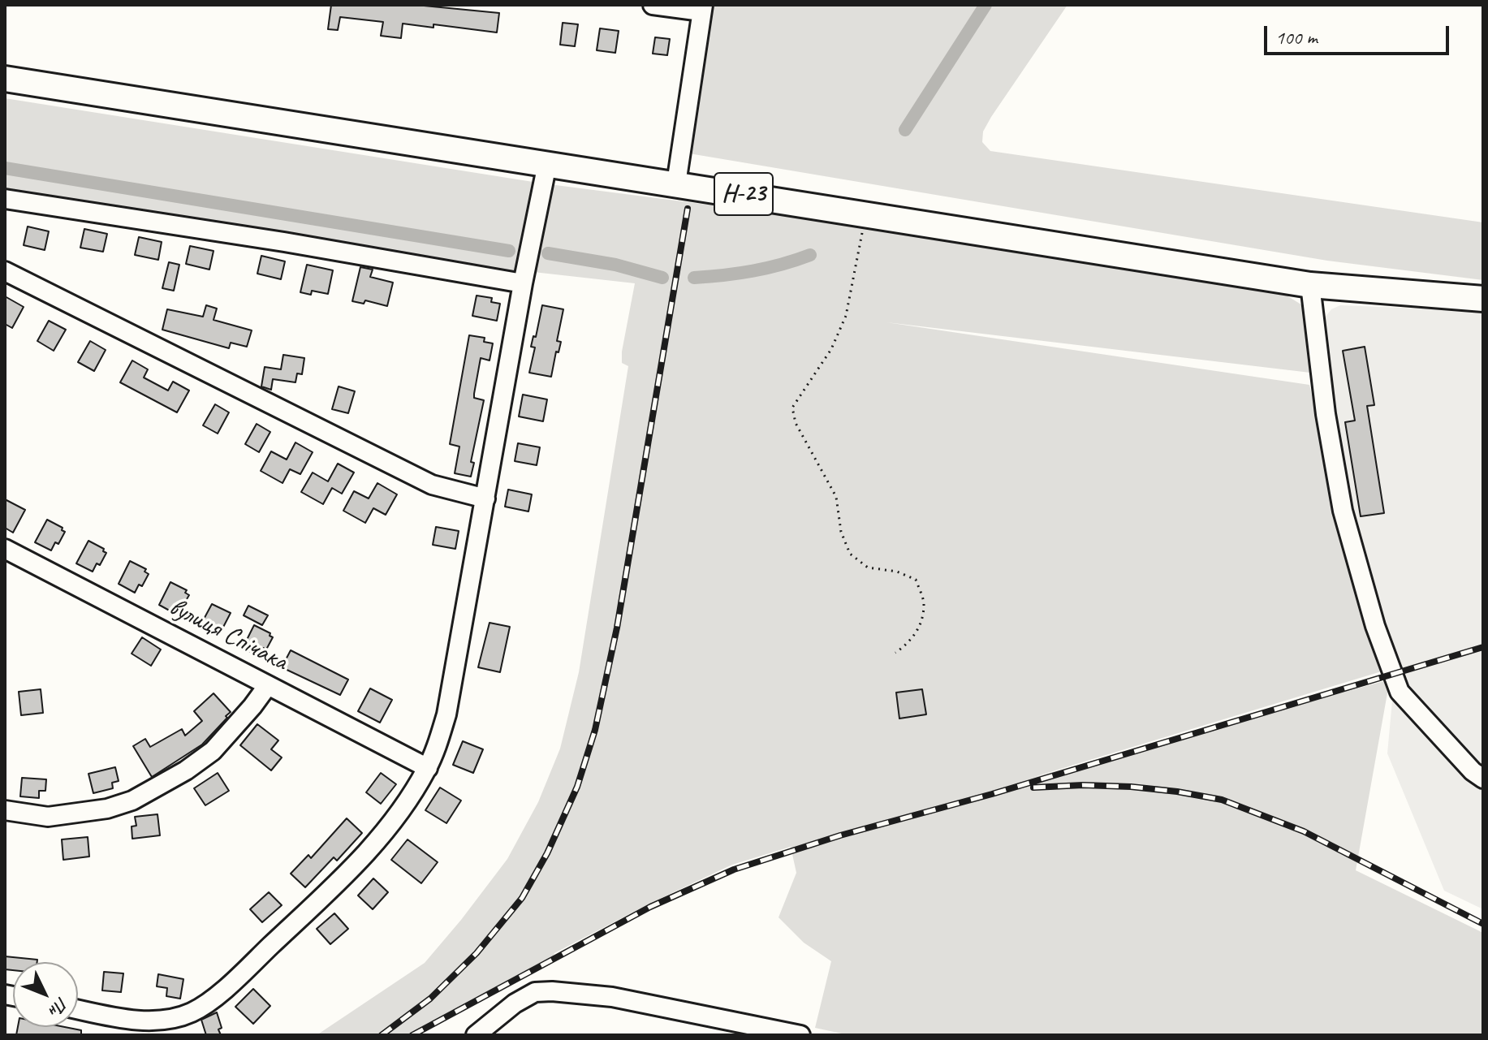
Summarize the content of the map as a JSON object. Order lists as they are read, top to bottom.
{
  "streets": {
    "main road": ["Н-23"],
    "street": ["вулиця Спічака"]
  },
  "scale_bar": "100 m",
  "north": "bottom right"
}
